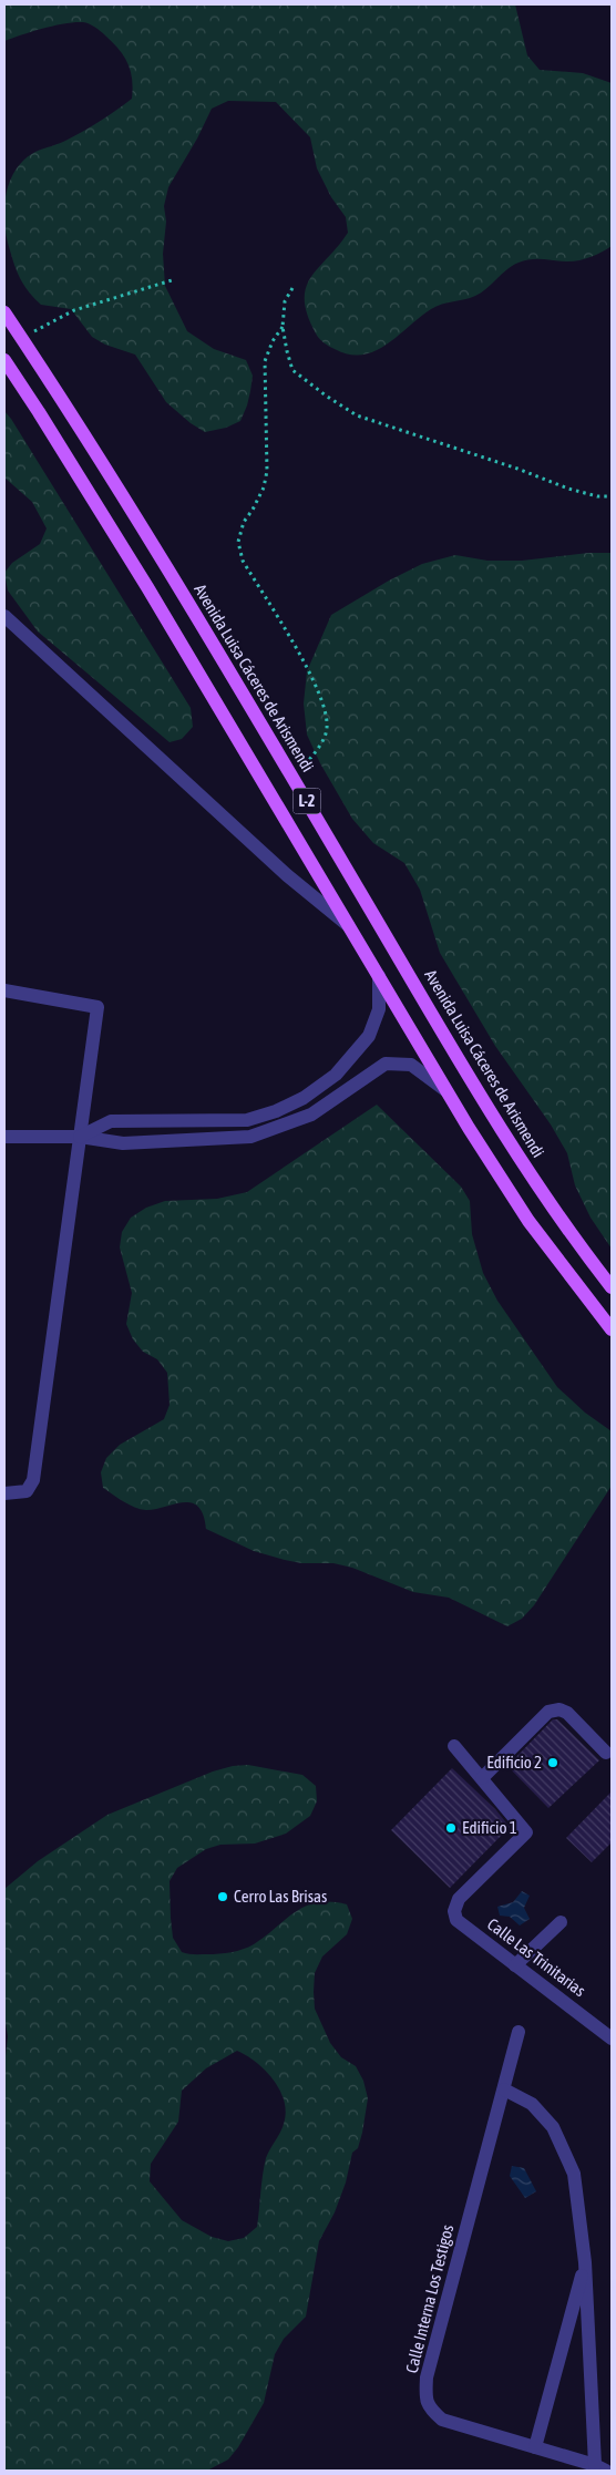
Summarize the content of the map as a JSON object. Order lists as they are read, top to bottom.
{
  "streets": {
    "main road": ["Avenida Luisa Cáceres de Arismendi", "L-2"],
    "street": ["Calle Las Trinitarias", "Calle Interna Los Testigos"]
  },
  "places": ["Edificio 2", "Edificio 1", "Cerro Las Brisas"]
}
